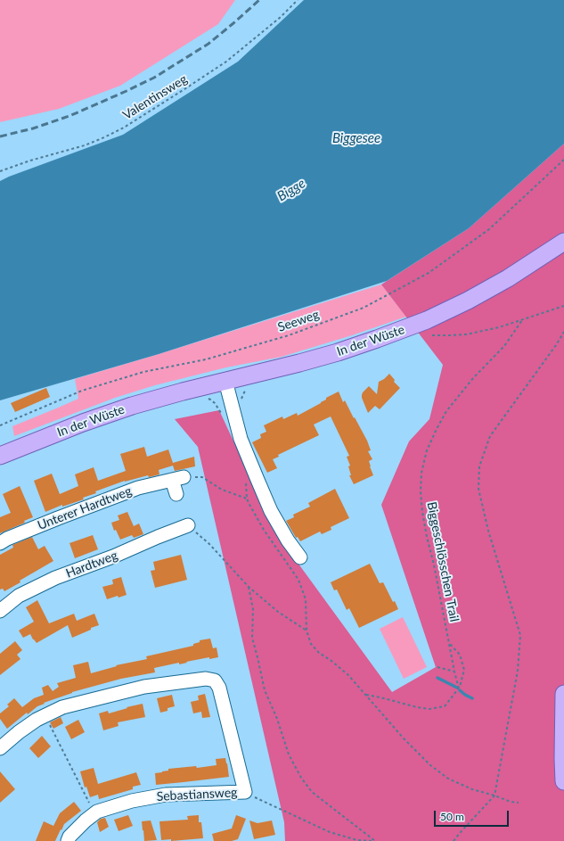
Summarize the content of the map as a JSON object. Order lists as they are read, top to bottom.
{
  "streets": {
    "main road": ["In der Wüste"],
    "street": ["Unterer Hardtweg", "Hardtweg", "Sebastiansweg"],
    "path": ["Valentinsweg", "Seeweg", "Biggeschlösschen Trail"]
  },
  "water": ["Biggesee", "Bigge"],
  "scale_bar": "50 m"
}
